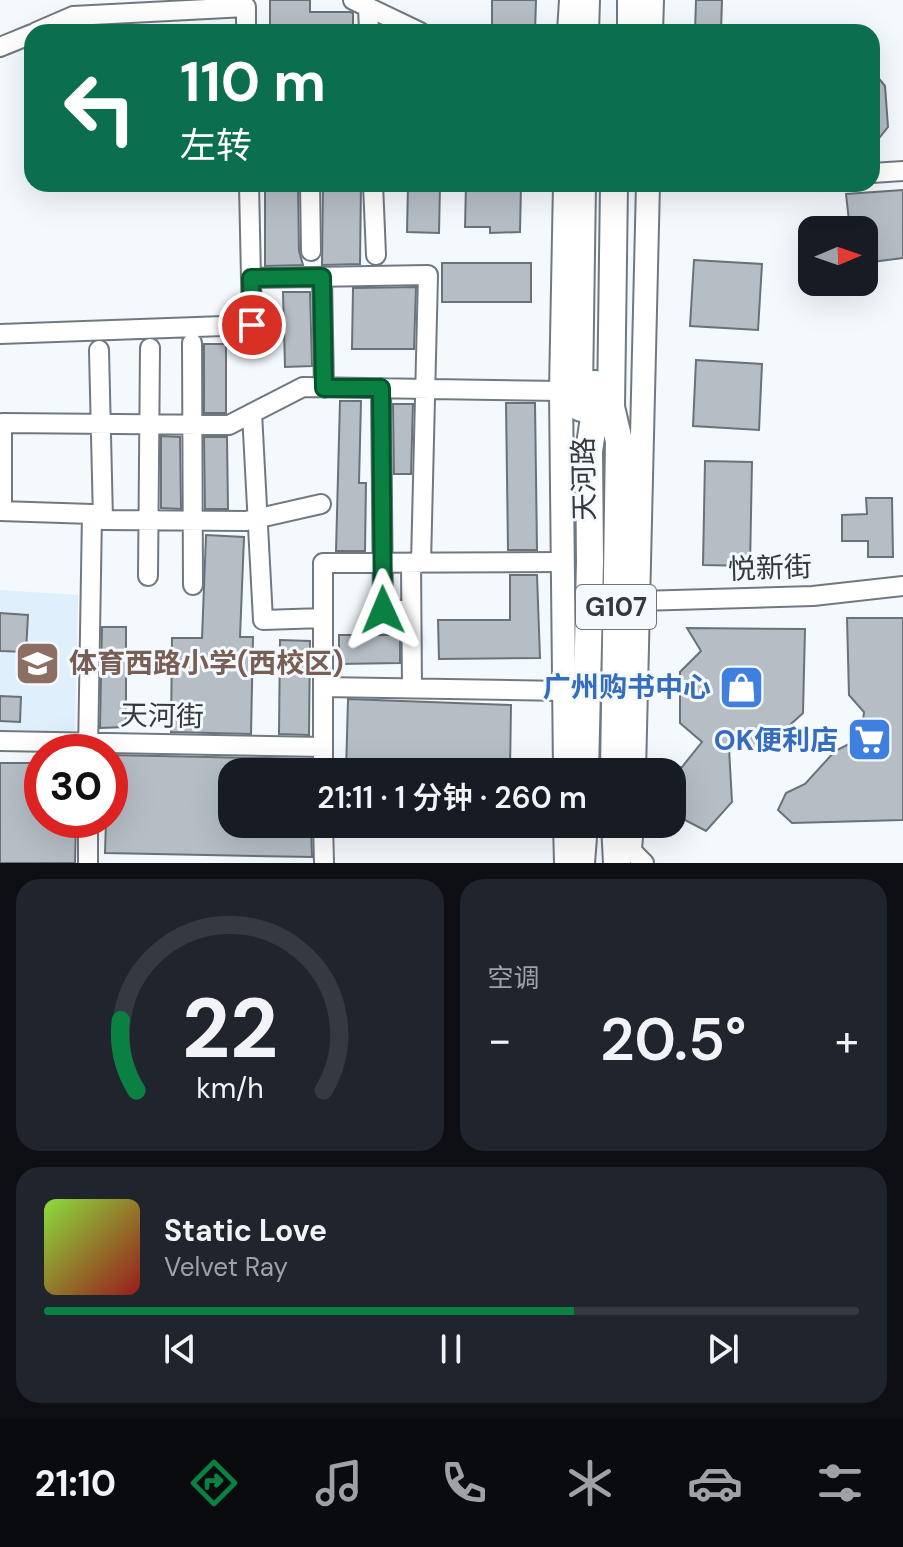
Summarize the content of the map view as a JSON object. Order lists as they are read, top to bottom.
{
  "streets": {
    "highway": ["天河路", "G107"],
    "street": ["悦新街", "天河街"]
  },
  "places": {
    "school or university": ["体育西路小学(西校区)"],
    "shop": ["广州购书中心"],
    "supermarket": ["OK便利店"]
  },
  "north": "right",
  "page": {
    "turn": ["110 m", "左转"],
    "limit": "30",
    "trip": "21:11 · 1 分钟 · 260 m",
    "tile": "空调",
    "heat": ["−", "20.5°", "+"],
    "song": ["Static Love", "Velvet Ray"],
    "tabs": "21:10",
    "gauge": ["22", "km/h"]
  }
}
